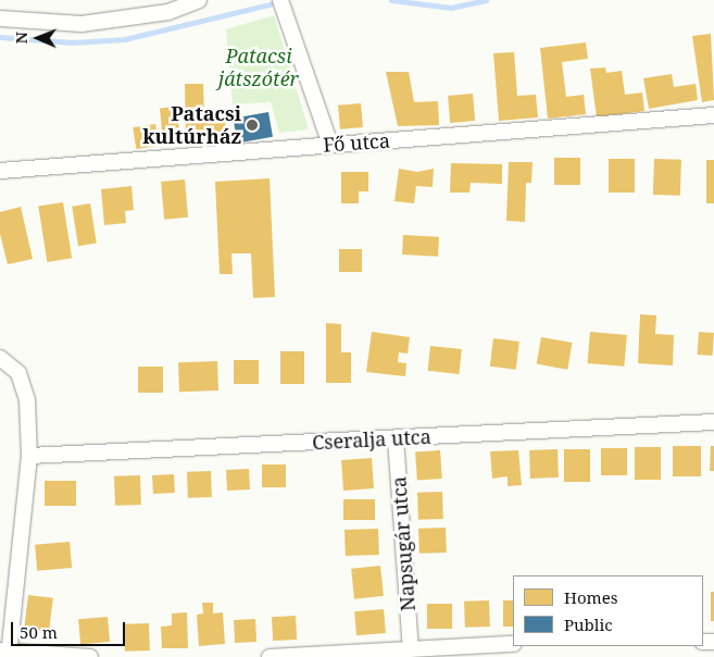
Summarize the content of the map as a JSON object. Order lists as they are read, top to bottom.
{
  "streets": {
    "street": ["Fő utca", "Cseralja utca", "Napsugár utca"]
  },
  "crossings": [
    ["Cseralja utca", "Napsugár utca"]
  ],
  "parks": ["Patacsi játszótér"],
  "places": ["Patacsi kultúrház"],
  "legend": ["Homes", "Public"],
  "scale_bar": "50 m",
  "north": "left"
}
